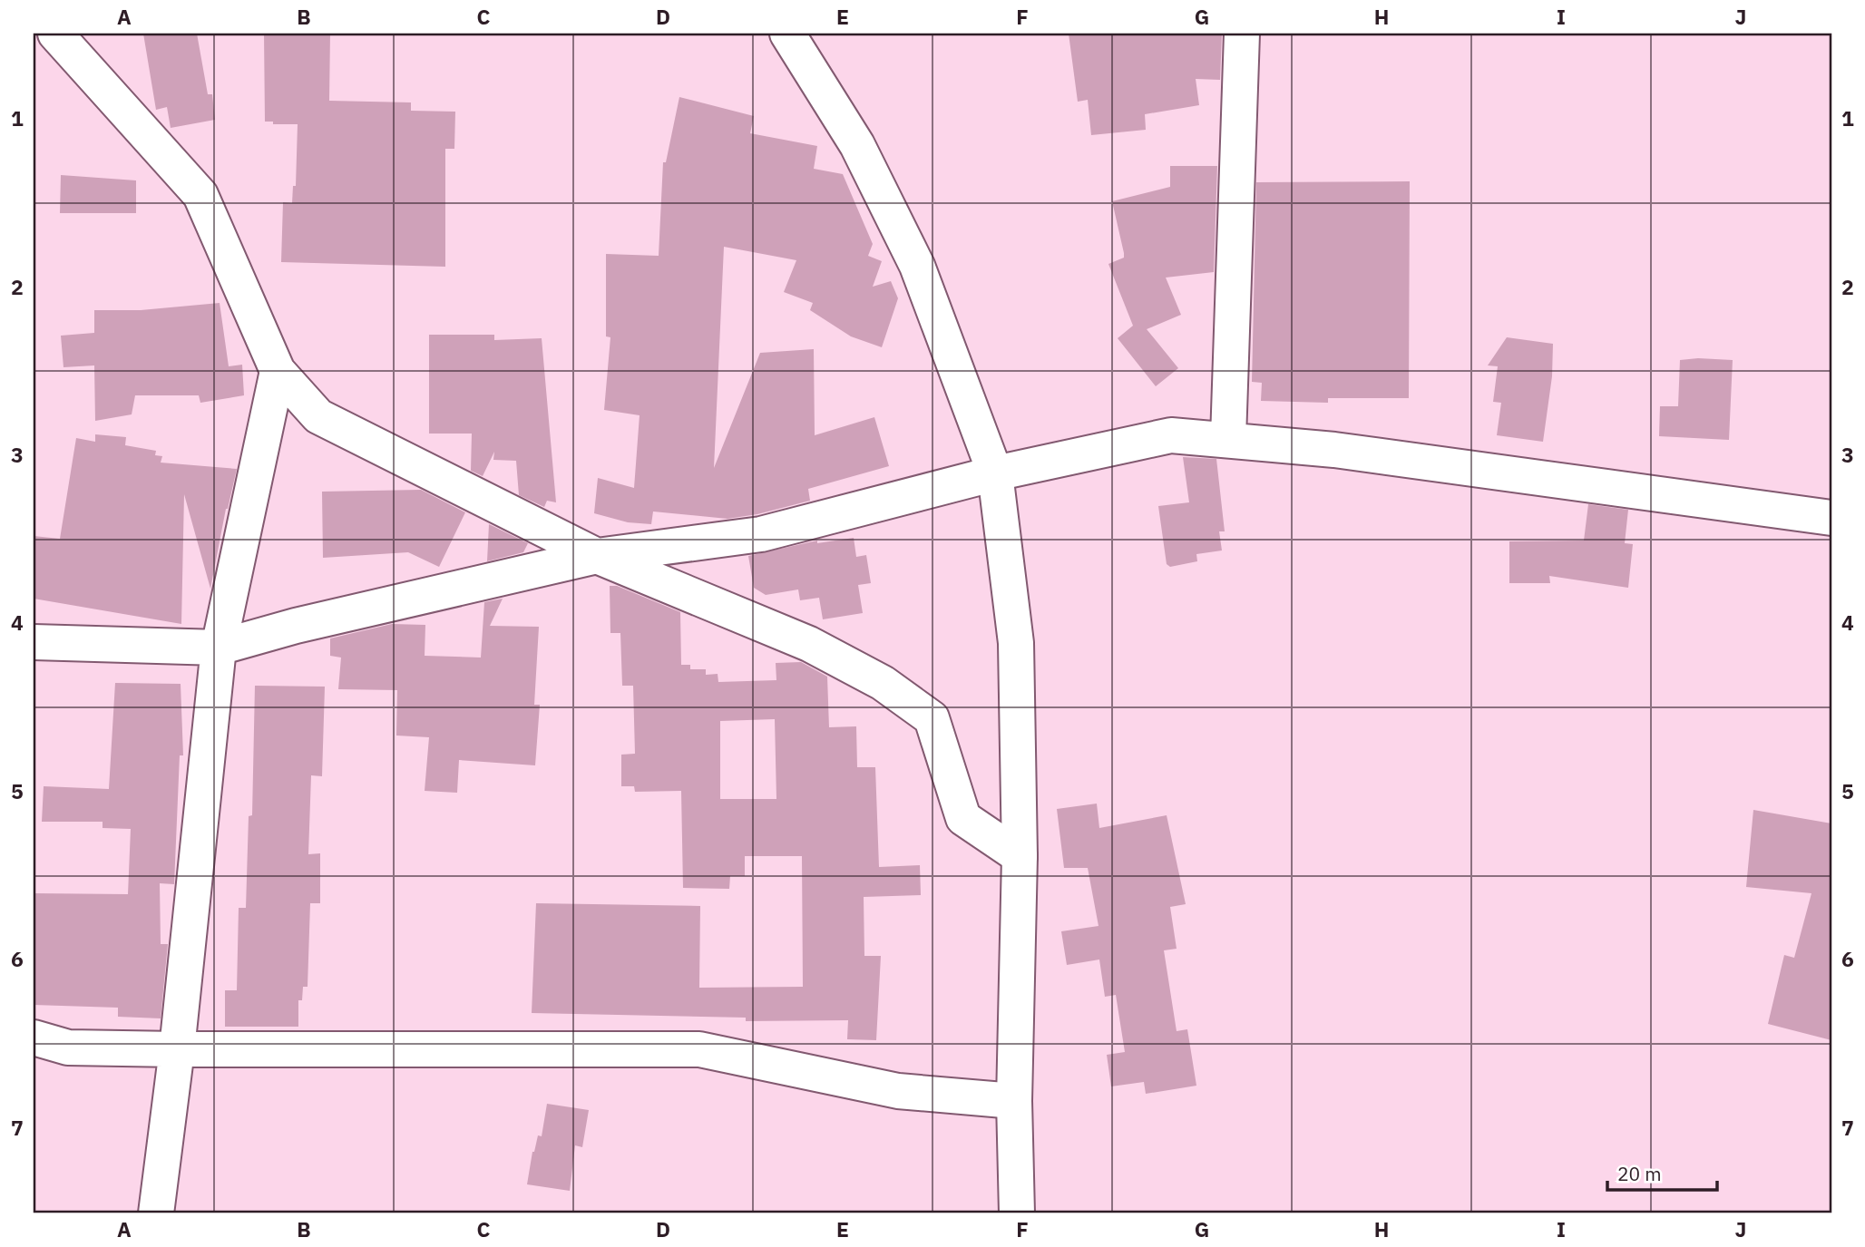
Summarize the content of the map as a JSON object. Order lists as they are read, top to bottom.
{
  "scale_bar": "20 m",
  "grid": {
    "columns": [
      "A",
      "B",
      "C",
      "D",
      "E",
      "F",
      "G",
      "H",
      "I",
      "J"
    ],
    "rows": [
      "1",
      "2",
      "3",
      "4",
      "5",
      "6",
      "7"
    ]
  }
}
